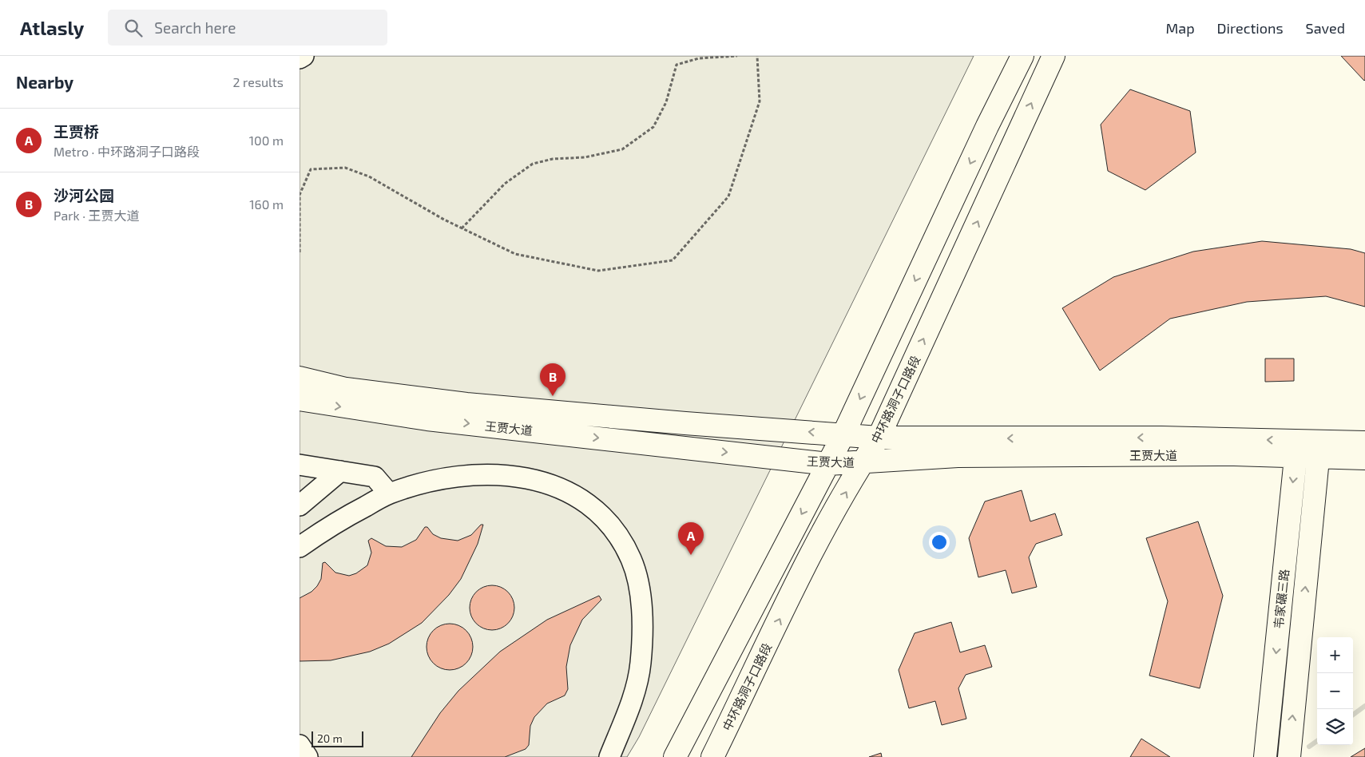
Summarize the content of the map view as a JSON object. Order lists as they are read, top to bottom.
{
  "streets": {
    "main road": ["中环路洞子口路段", "王贾大道", "韦家碾三路"]
  },
  "crossings": [
    ["中环路洞子口路段", "王贾大道"],
    ["王贾大道", "韦家碾三路"]
  ],
  "scale_bar": "20 m",
  "page": {
    "header": "Atlasly",
    "search": "Search here",
    "nav": ["Map", "Directions", "Saved"],
    "heading": ["Nearby", "2 results"],
    "list": [
      {
        "mark": "A",
        "name": "王贾桥",
        "note": "Metro · 中环路洞子口路段",
        "value": "100 m"
      },
      {
        "mark": "B",
        "name": "沙河公园",
        "note": "Park · 王贾大道",
        "value": "160 m"
      }
    ],
    "pins": ["B", "A"],
    "map_buttons": ["+", "−"],
    "scale": "20 m"
  }
}
